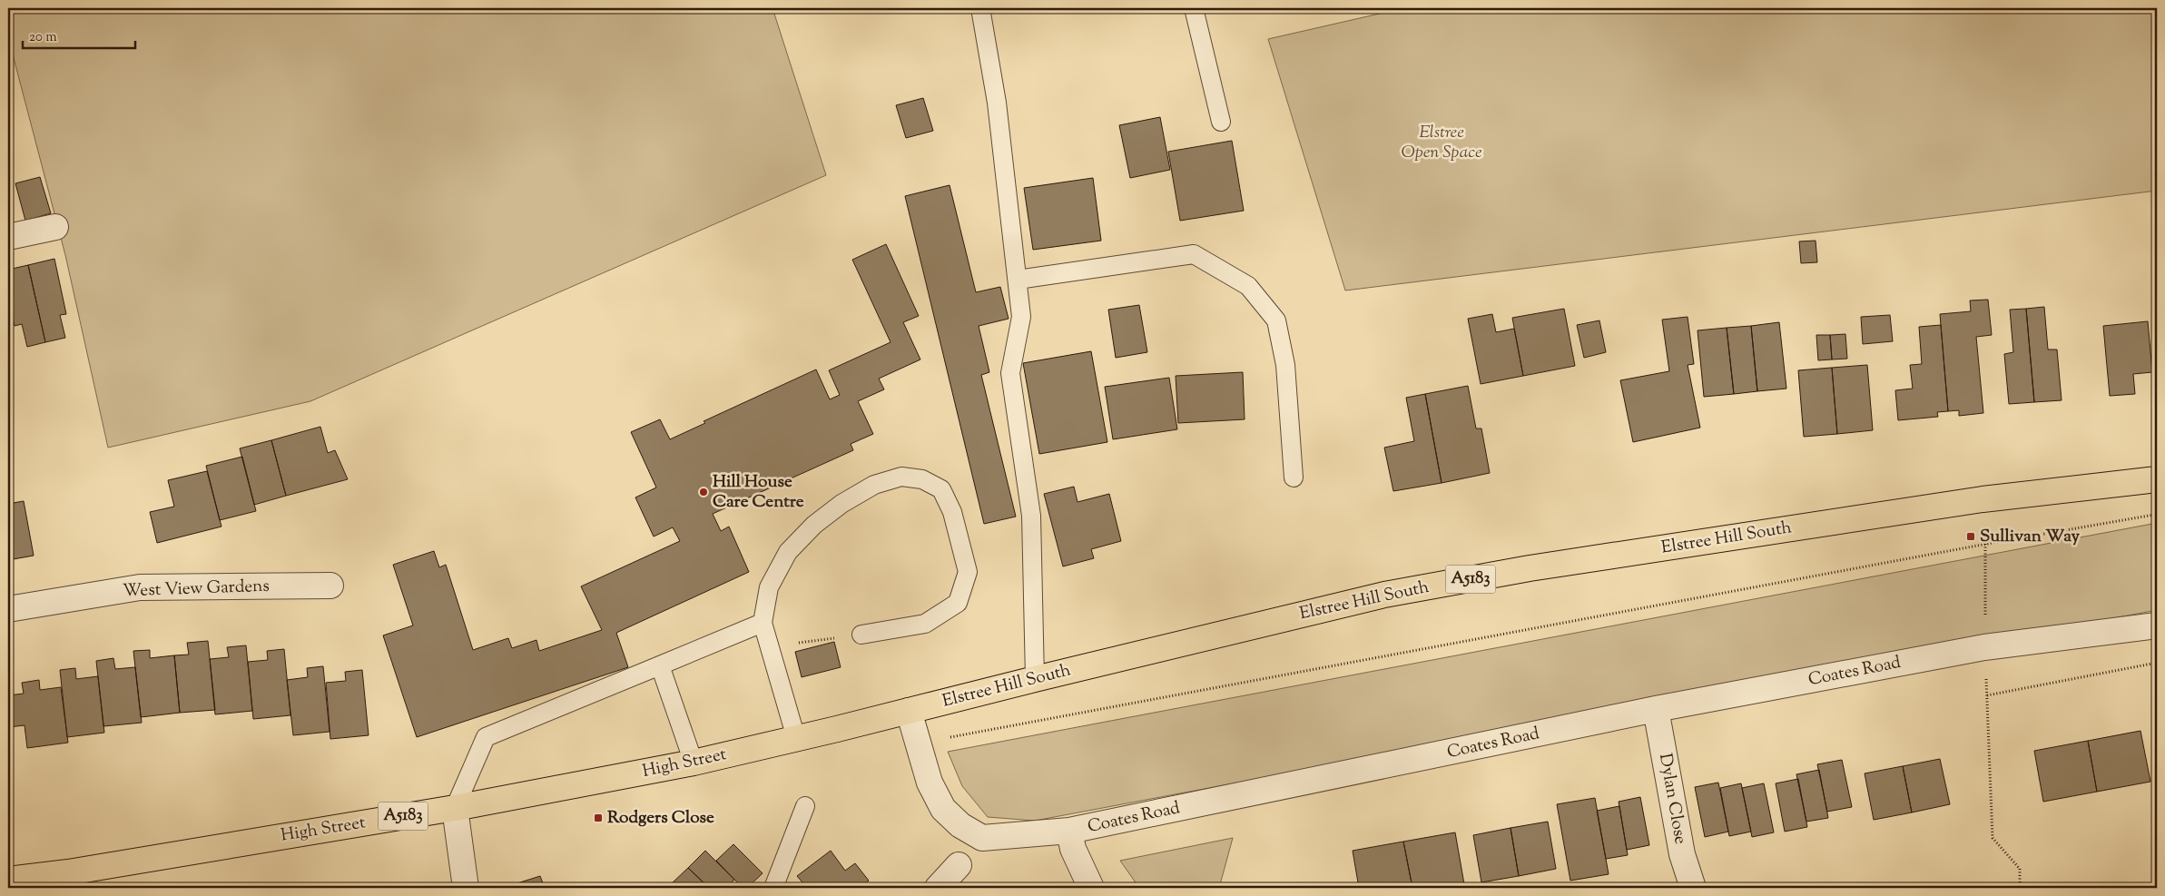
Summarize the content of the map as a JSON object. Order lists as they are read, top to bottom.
{
  "streets": {
    "main road": ["Elstree Hill South", "A5183", "High Street"],
    "street": ["West View Gardens", "Coates Road", "Dylan Close"]
  },
  "crossings": [
    ["Elstree Hill South", "Coates Road"],
    ["Elstree Hill South", "High Street"],
    ["Coates Road", "Dylan Close"]
  ],
  "parks": ["Elstree Open Space"],
  "places": {
    "other": ["Hill House Care Centre"],
    "transit": ["Sullivan Way", "Rodgers Close"]
  },
  "scale_bar": "20 m"
}
